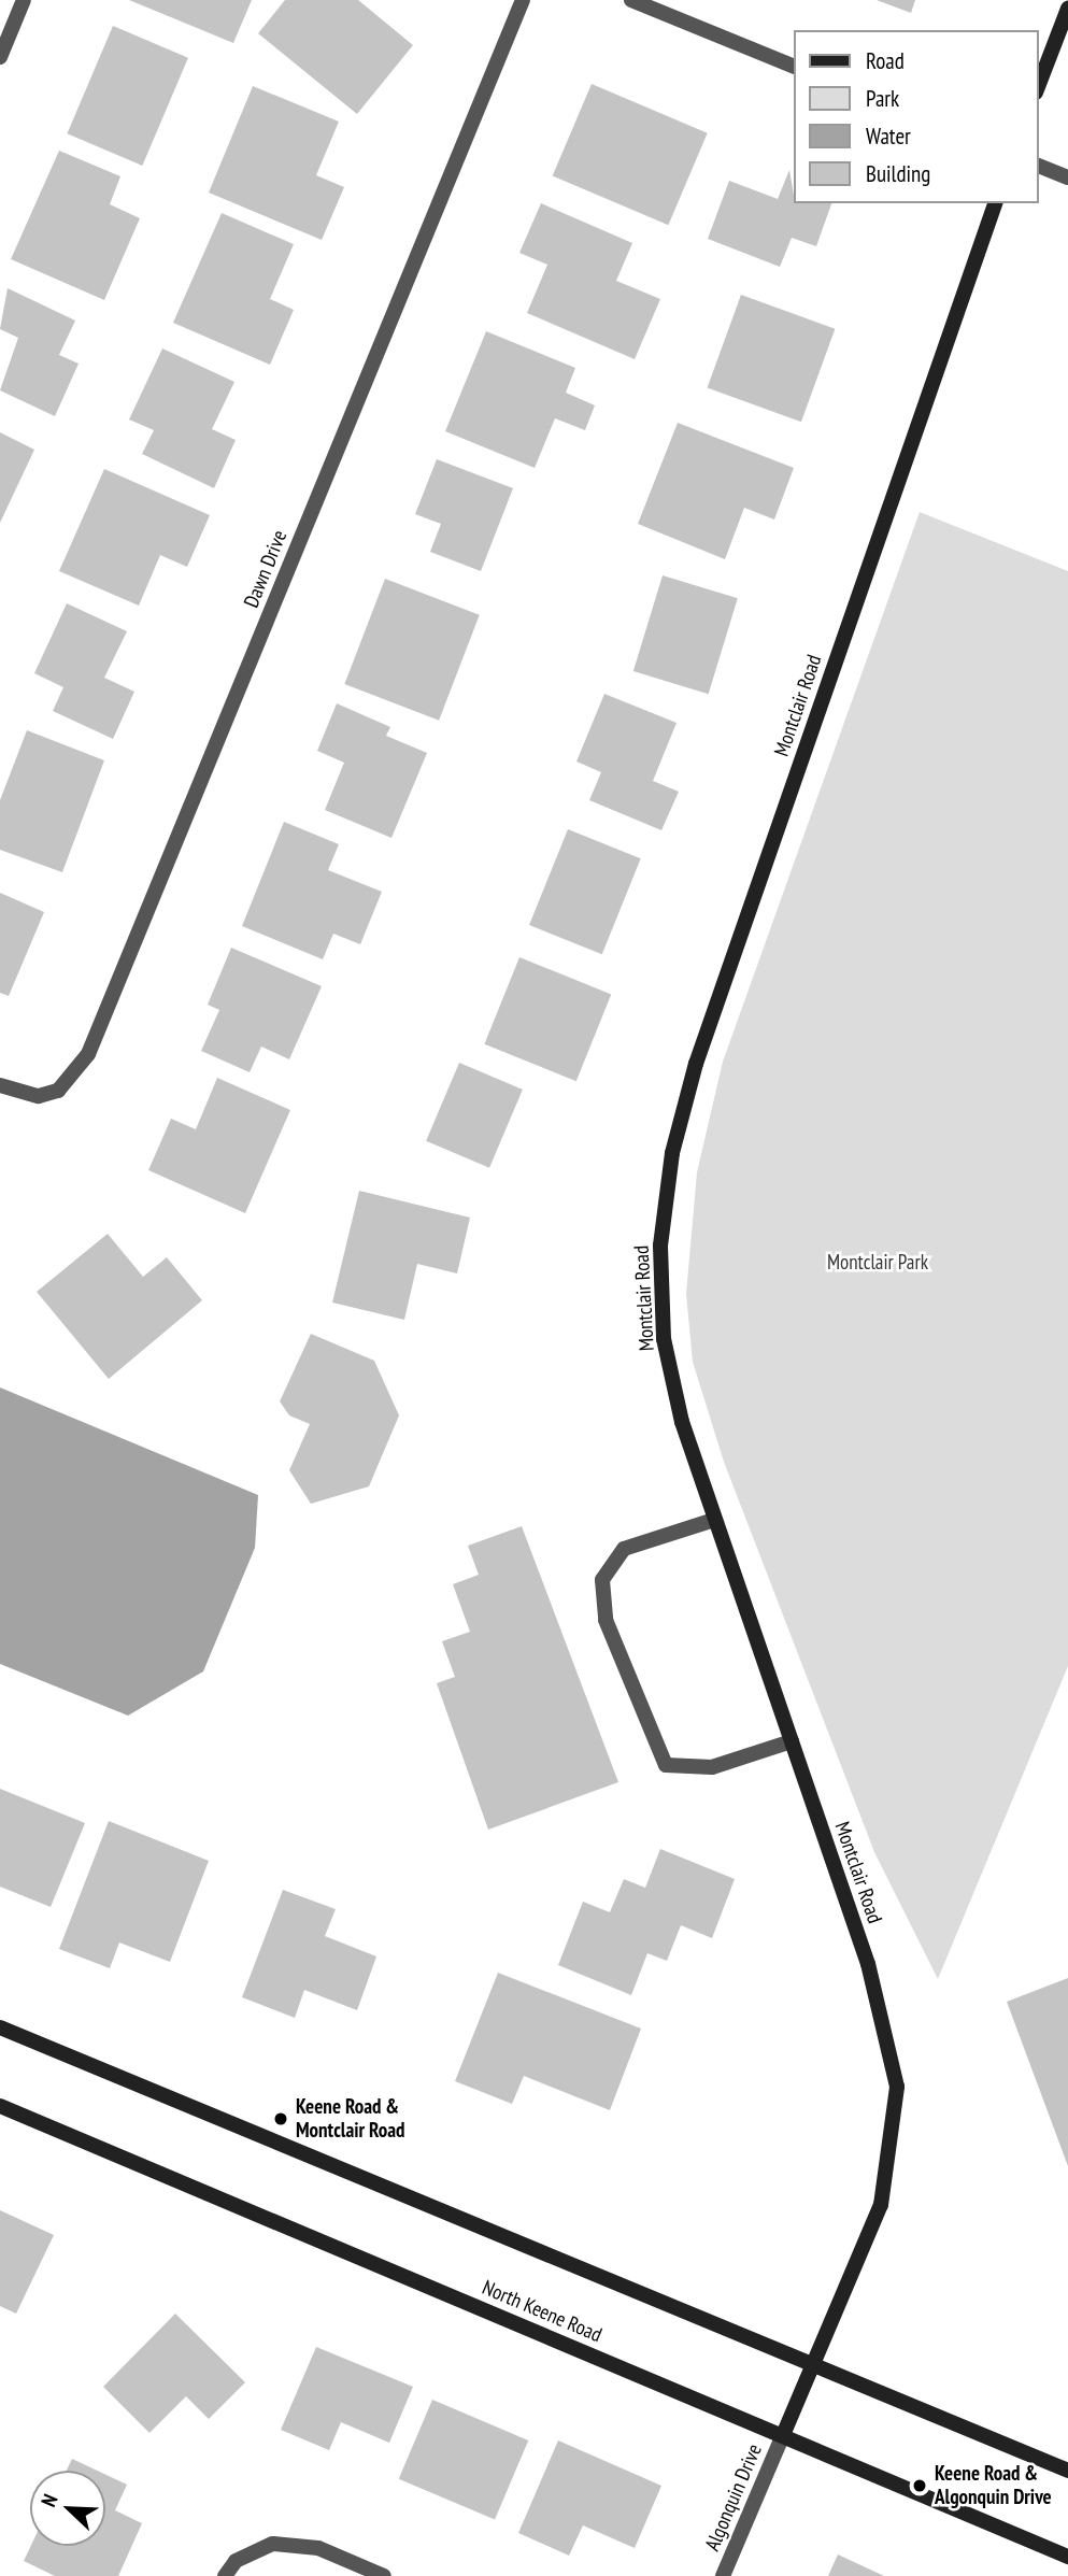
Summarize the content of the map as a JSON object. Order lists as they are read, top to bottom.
{
  "streets": {
    "street": [
      "Dawn Drive",
      "Montclair Road",
      "North Keene Road",
      "Algonquin Drive"
    ]
  },
  "crossings": [
    ["Montclair Road", "North Keene Road"],
    ["Montclair Road", "Algonquin Drive"],
    ["North Keene Road", "Algonquin Drive"]
  ],
  "parks": ["Montclair Park"],
  "places": ["Keene Road & Montclair Road", "Keene Road & Algonquin Drive"],
  "legend": [
    "Road",
    "Park",
    "Water",
    "Building"
  ],
  "north": "top left"
}
